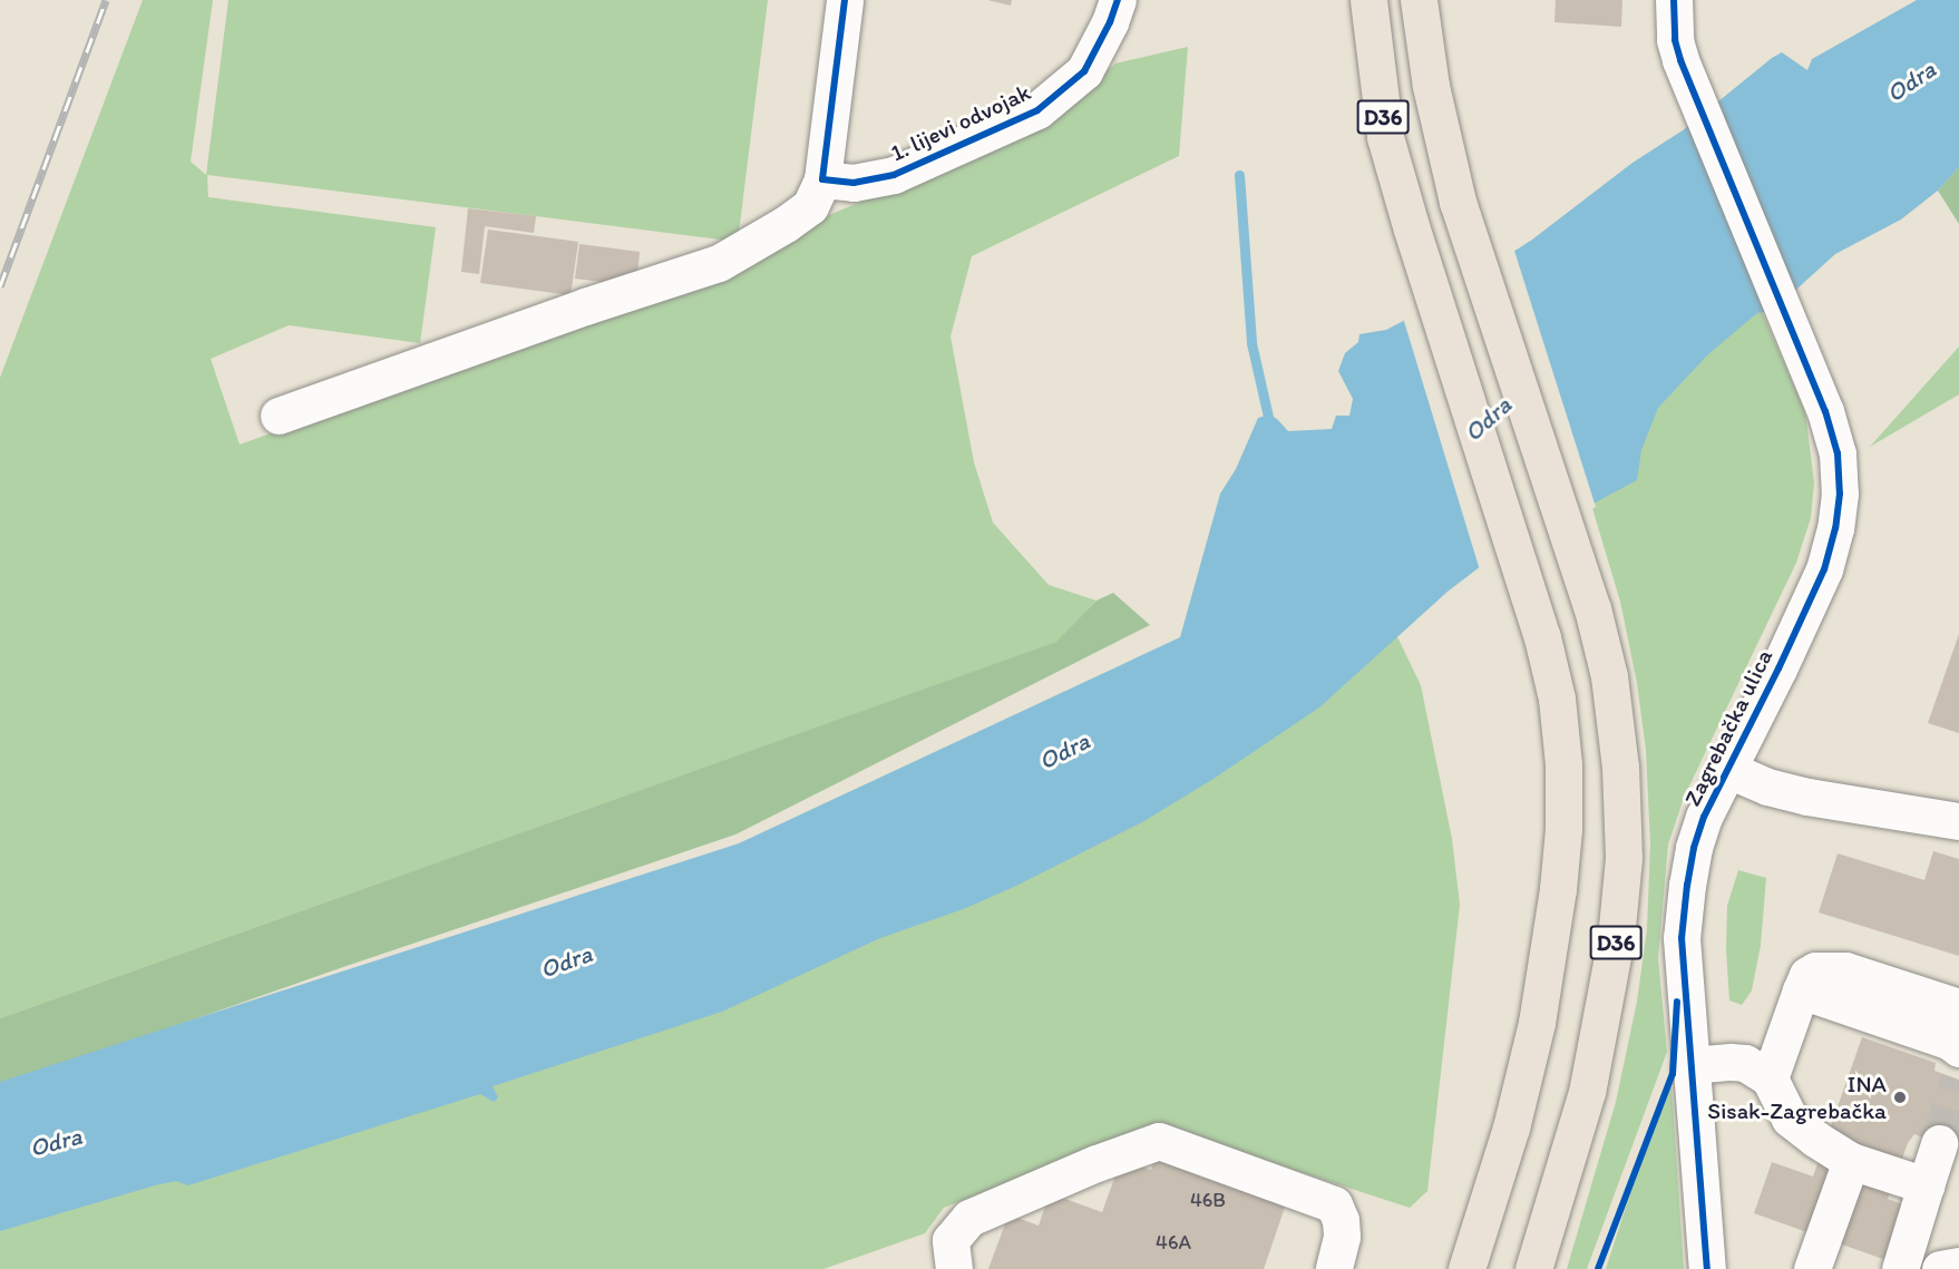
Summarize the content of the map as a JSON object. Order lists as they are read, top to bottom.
{
  "streets": {
    "main road": ["D36"],
    "street": ["1. lijevi odvojak", "Zagrebačka ulica"]
  },
  "water": ["Odra"],
  "places": ["INA Sisak-Zagrebačka"],
  "house_numbers": ["46B", "46A"]
}
